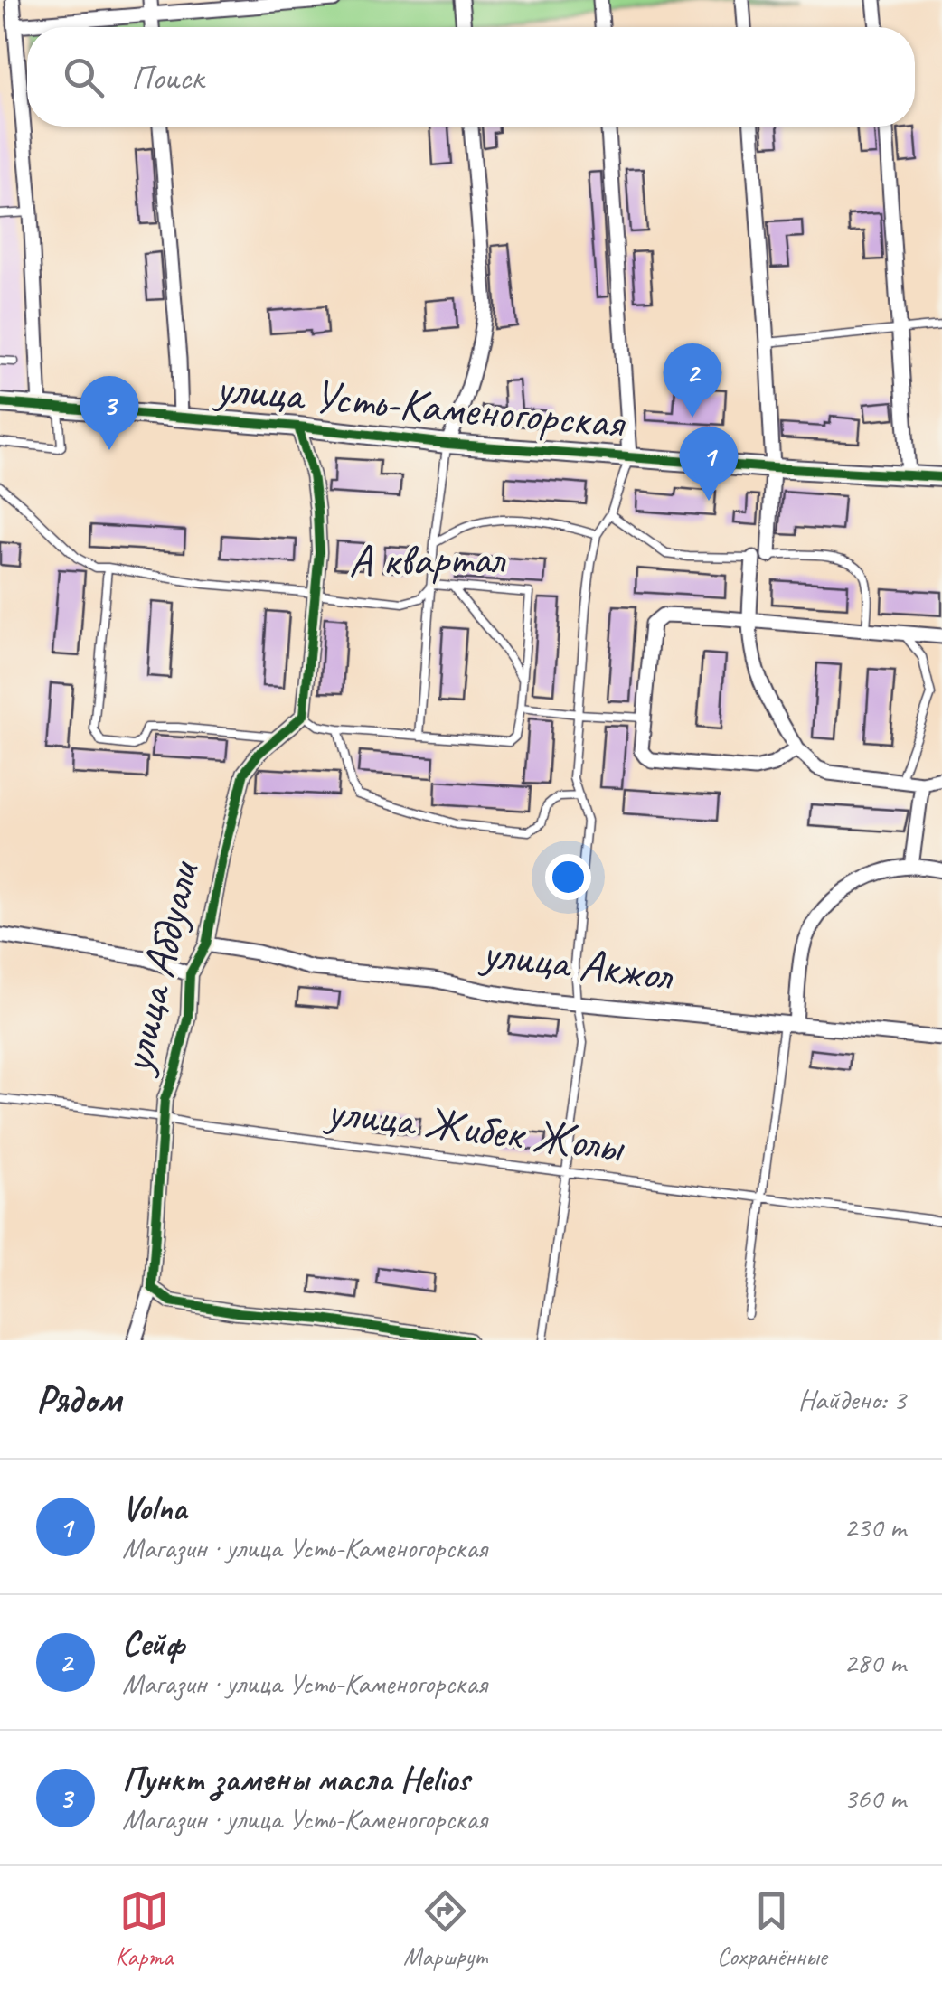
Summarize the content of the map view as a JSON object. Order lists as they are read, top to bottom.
{
  "streets": {
    "street": ["улица Усть-Каменогорская", "улица Акжол", "улица Абдуали"],
    "lane": ["А квартал", "улица Жибек Жолы"]
  },
  "crossings": [
    ["улица Акжол", "улица Абдуали"],
    ["улица Абдуали", "улица Жибек Жолы"]
  ],
  "page": {
    "search": "Поиск",
    "pins": ["2", "3", "1"],
    "heading": ["Рядом", "Найдено: 3"],
    "list": [
      {
        "mark": "1",
        "name": "Volna",
        "note": "Магазин · улица Усть-Каменогорская",
        "value": "230 m"
      },
      {
        "mark": "2",
        "name": "Сейф",
        "note": "Магазин · улица Усть-Каменогорская",
        "value": "280 m"
      },
      {
        "mark": "3",
        "name": "Пункт замены масла Helios",
        "note": "Магазин · улица Усть-Каменогорская",
        "value": "360 m"
      }
    ],
    "nav": ["Карта", "Маршрут", "Сохранённые"]
  }
}
